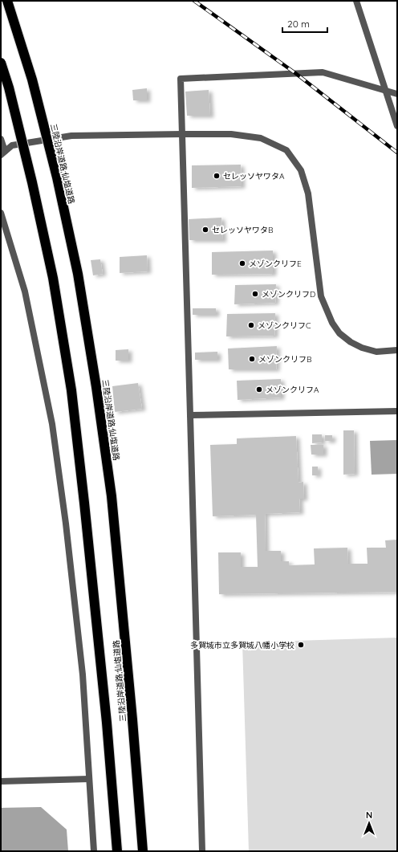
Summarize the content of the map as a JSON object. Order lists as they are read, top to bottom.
{
  "streets": {
    "highway": ["三陸沿岸道路;仙塩道路"]
  },
  "places": [
    "セレッソヤワタA",
    "セレッソヤワタB",
    "メゾンクリフE",
    "メゾンクリフD",
    "メゾンクリフC",
    "メゾンクリフB",
    "メゾンクリフA",
    "多賀城市立多賀城八幡小学校"
  ],
  "scale_bar": "20 m",
  "north": "top"
}
